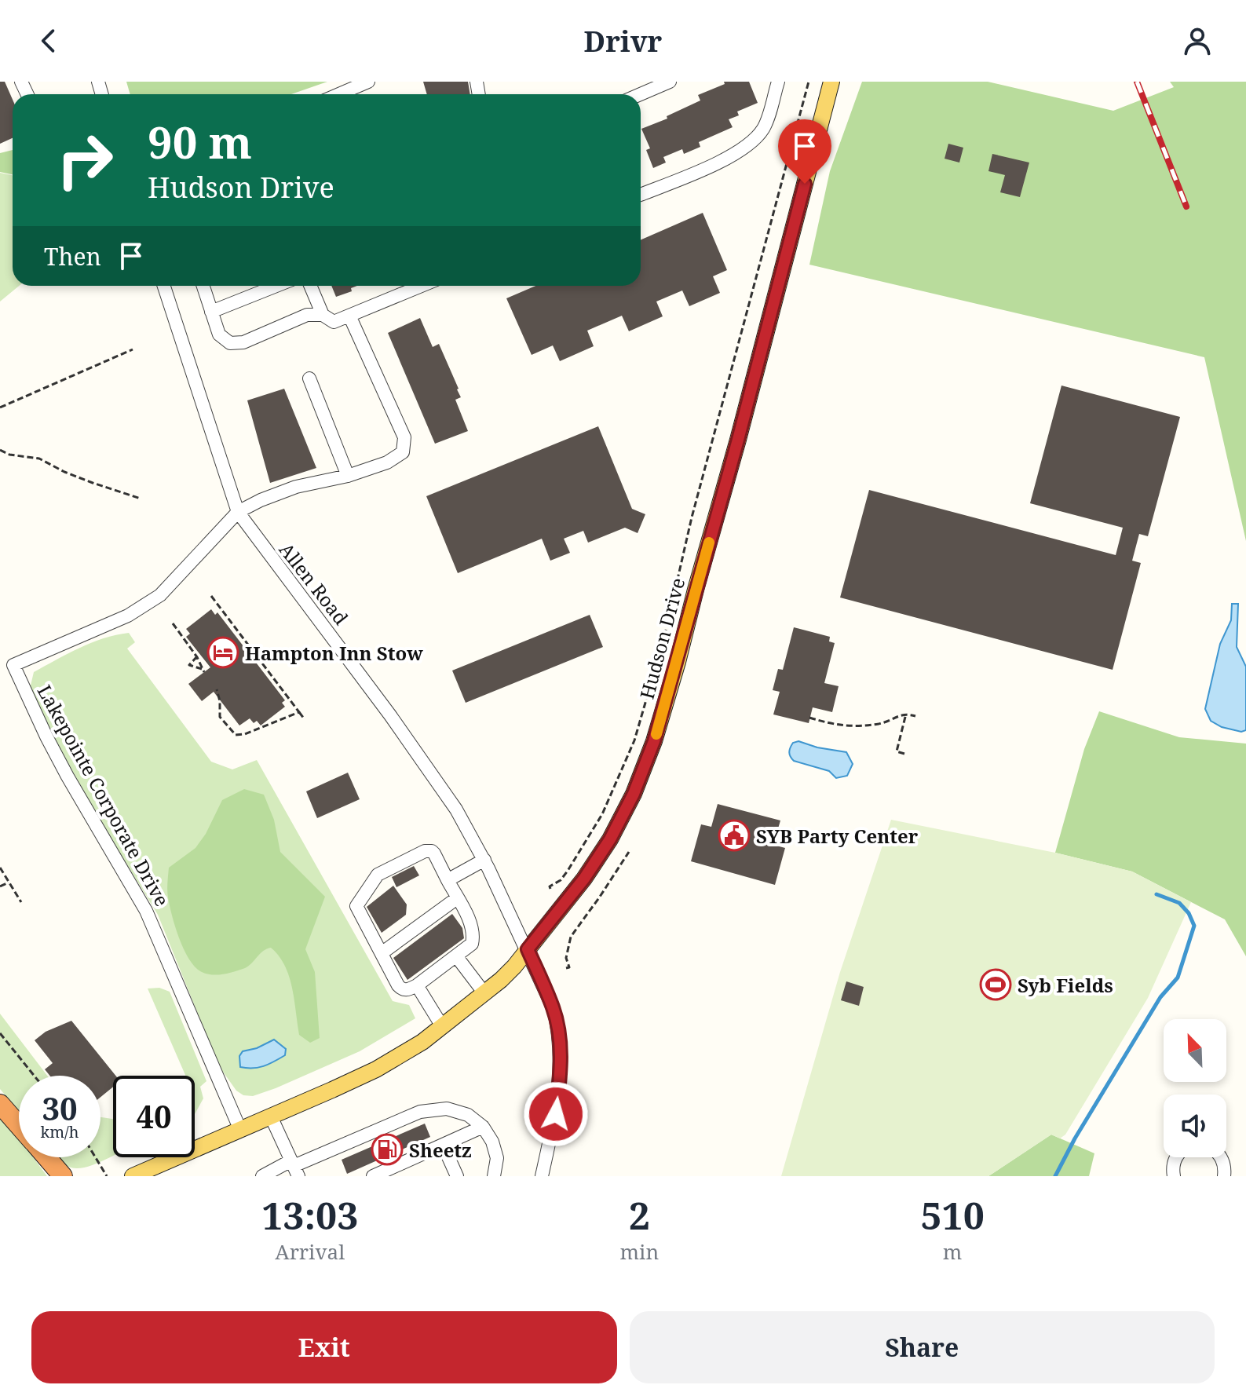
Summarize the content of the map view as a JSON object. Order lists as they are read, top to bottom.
{
  "streets": {
    "main road": ["Hudson Drive"],
    "street": ["Allen Road", "Lakepointe Corporate Drive"]
  },
  "crossings": [
    ["Allen Road", "Hudson Drive"],
    ["Allen Road", "Lakepointe Corporate Drive"],
    ["Hudson Drive", "Lakepointe Corporate Drive"]
  ],
  "places": {
    "hotel": ["Hampton Inn Stow"],
    "public building": ["SYB Party Center"],
    "sports": ["Syb Fields"],
    "fuel station": ["Sheetz"]
  },
  "north": "top left",
  "page": {
    "header": "Drivr",
    "turn": ["90 m", "Hudson Drive"],
    "then": "Then",
    "speed": "30 km/h",
    "limit": "40",
    "eta": [
      "13:03",
      "Arrival",
      "2",
      "min",
      "510",
      "m"
    ],
    "buttons": ["Exit", "Share"]
  }
}
